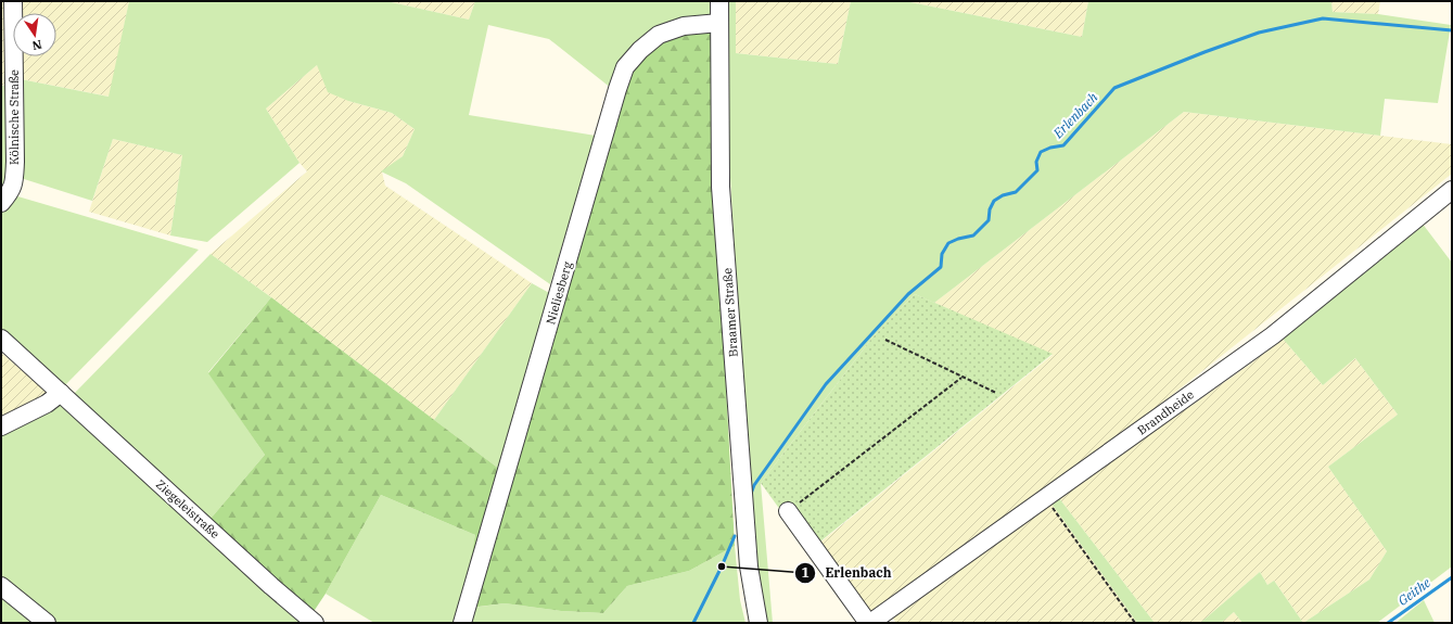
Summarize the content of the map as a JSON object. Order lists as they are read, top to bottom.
{
  "streets": {
    "street": [
      "Kölnische Straße",
      "Nieliesberg",
      "Braamer Straße",
      "Brandheide",
      "Ziegeleistraße"
    ]
  },
  "crossings": [
    ["Nieliesberg", "Braamer Straße"]
  ],
  "water": ["Erlenbach", "Geithe"],
  "places": ["Erlenbach"],
  "north": "bottom"
}
